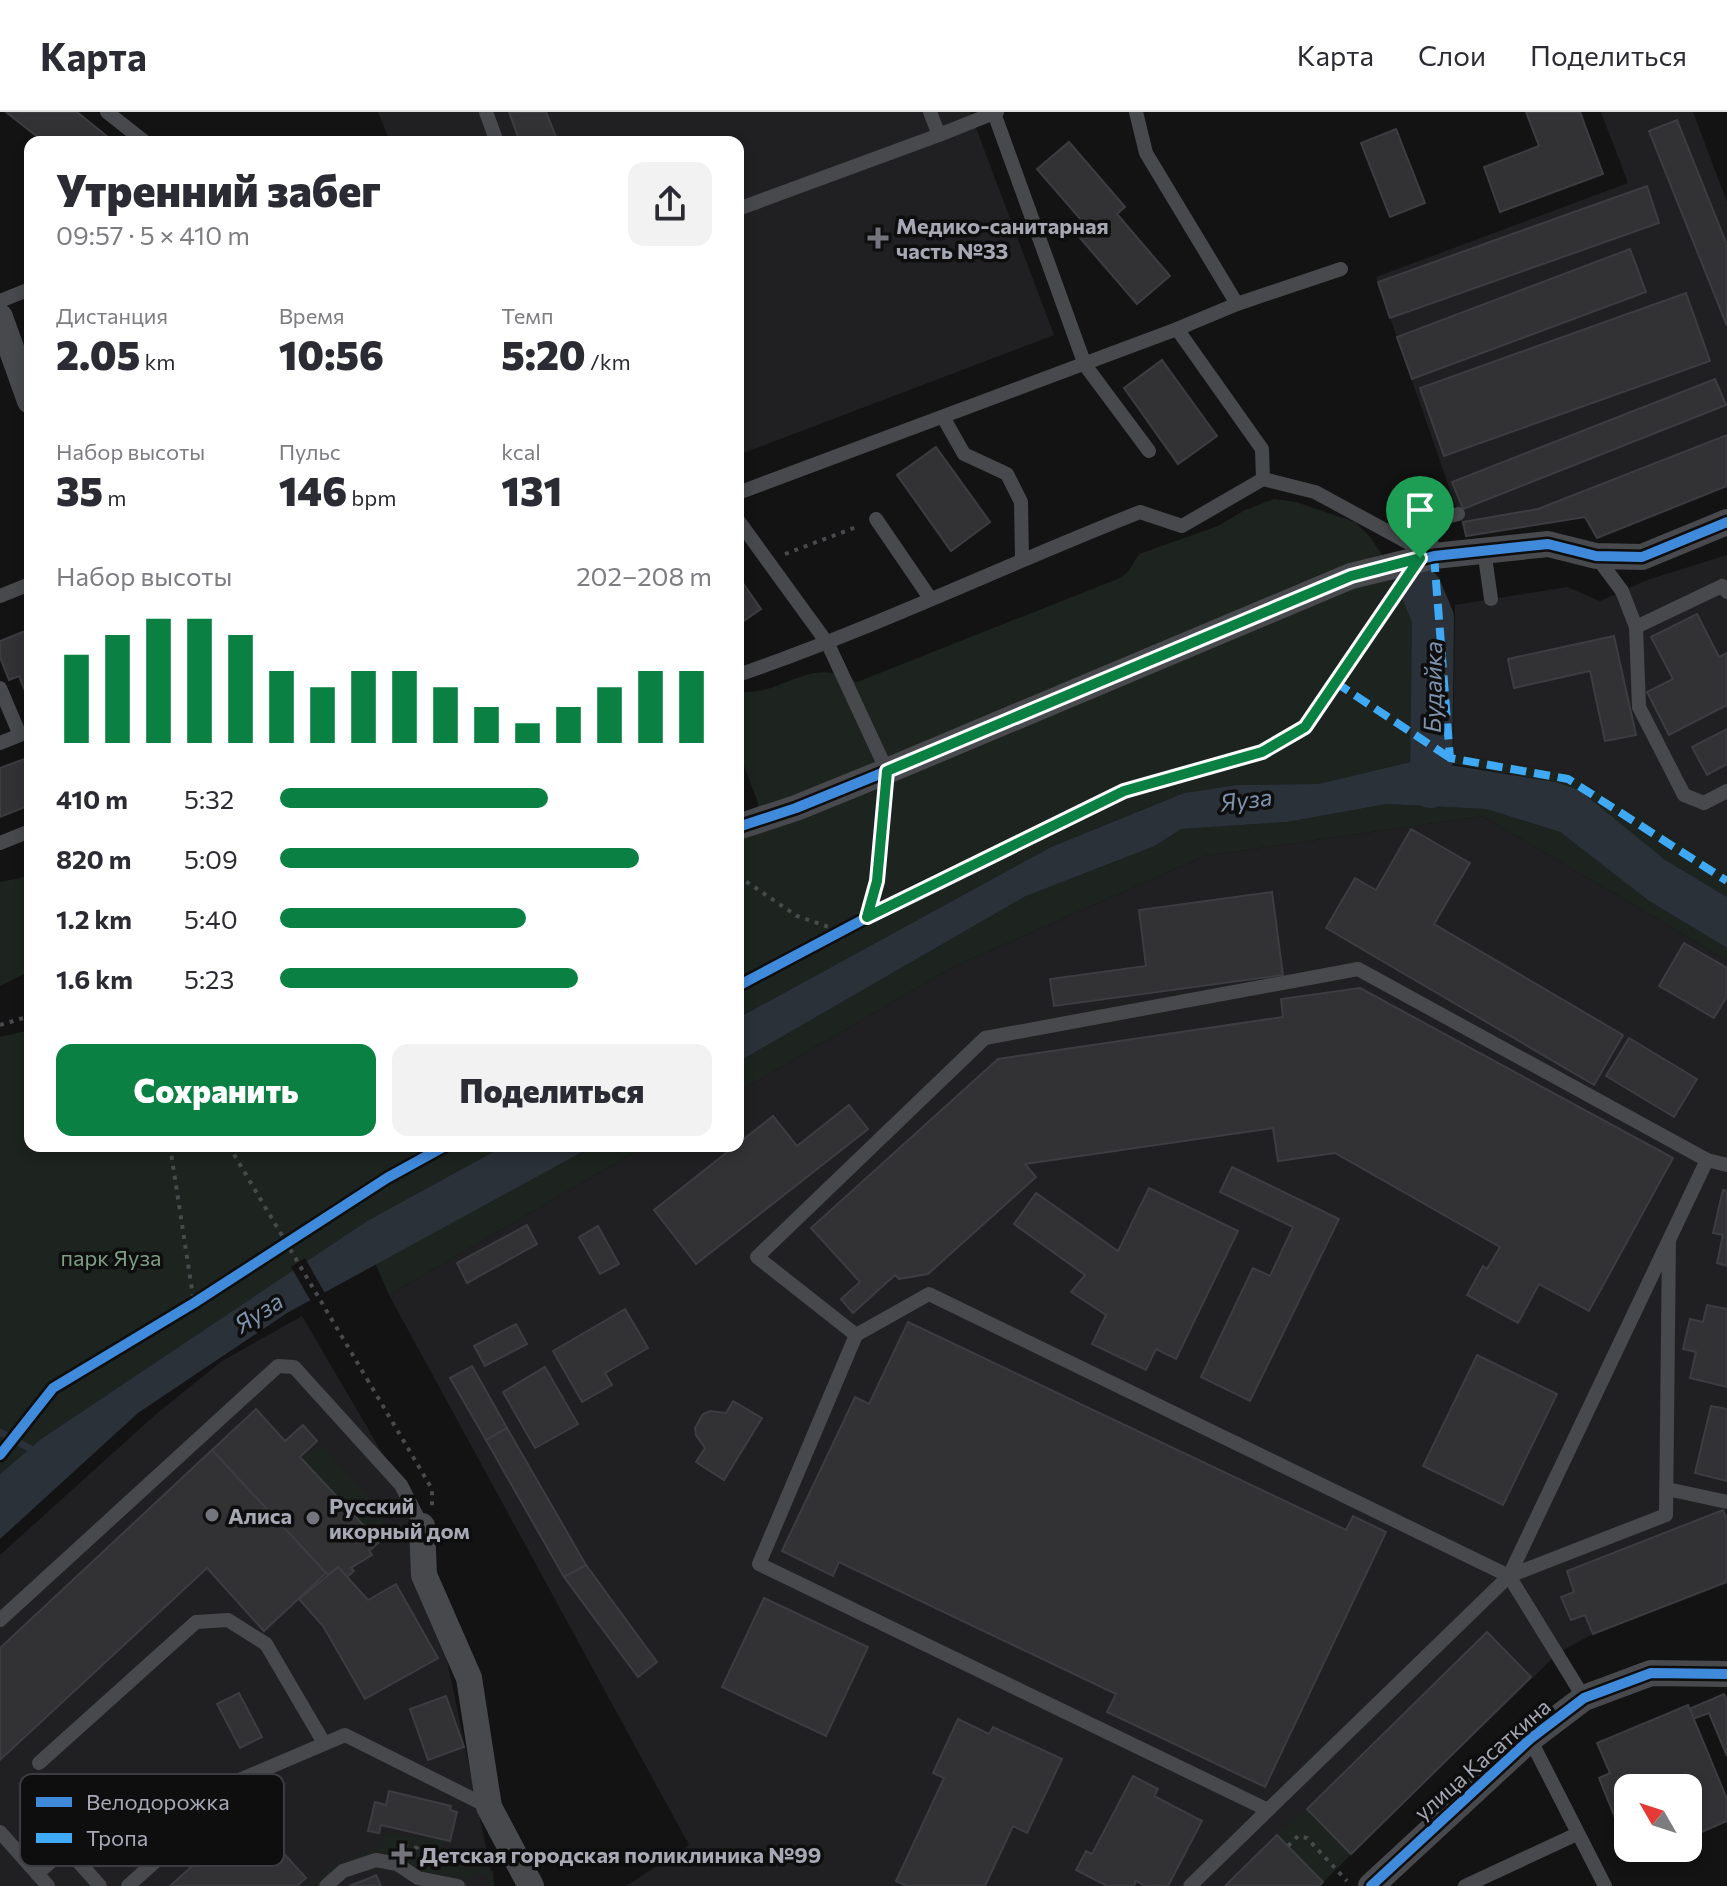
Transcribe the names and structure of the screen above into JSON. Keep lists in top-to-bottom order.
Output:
{
  "streets": {
    "street": ["улица Касаткина"]
  },
  "water": ["Будайка", "Яуза"],
  "parks": ["парк Яуза"],
  "places": {
    "health": ["Медико-санитарная часть №33", "Детская городская поликлиника №99"],
    "other": ["Алиса", "Русский икорный дом"]
  },
  "legend": ["Велодорожка", "Тропа"],
  "north": "top left",
  "page": {
    "header": "Карта",
    "nav": ["Карта", "Слои", "Поделиться"],
    "heading": ["Утренний забег", "09:57 · 5 × 410 m"],
    "stats": [
      ["Дистанция", "2.05 km"],
      ["Время", "10:56"],
      ["Темп", "5:20 /km"],
      ["Набор высоты", "35 m"],
      ["Пульс", "146 bpm"],
      ["kcal", "131"]
    ],
    "chart": ["Набор высоты", "202–208 m"],
    "list": [
      {
        "name": "410 m",
        "note": "5:32"
      },
      {
        "name": "820 m",
        "note": "5:09"
      },
      {
        "name": "1.2 km",
        "note": "5:40"
      },
      {
        "name": "1.6 km",
        "note": "5:23"
      }
    ],
    "buttons": ["Сохранить", "Поделиться"]
  }
}
